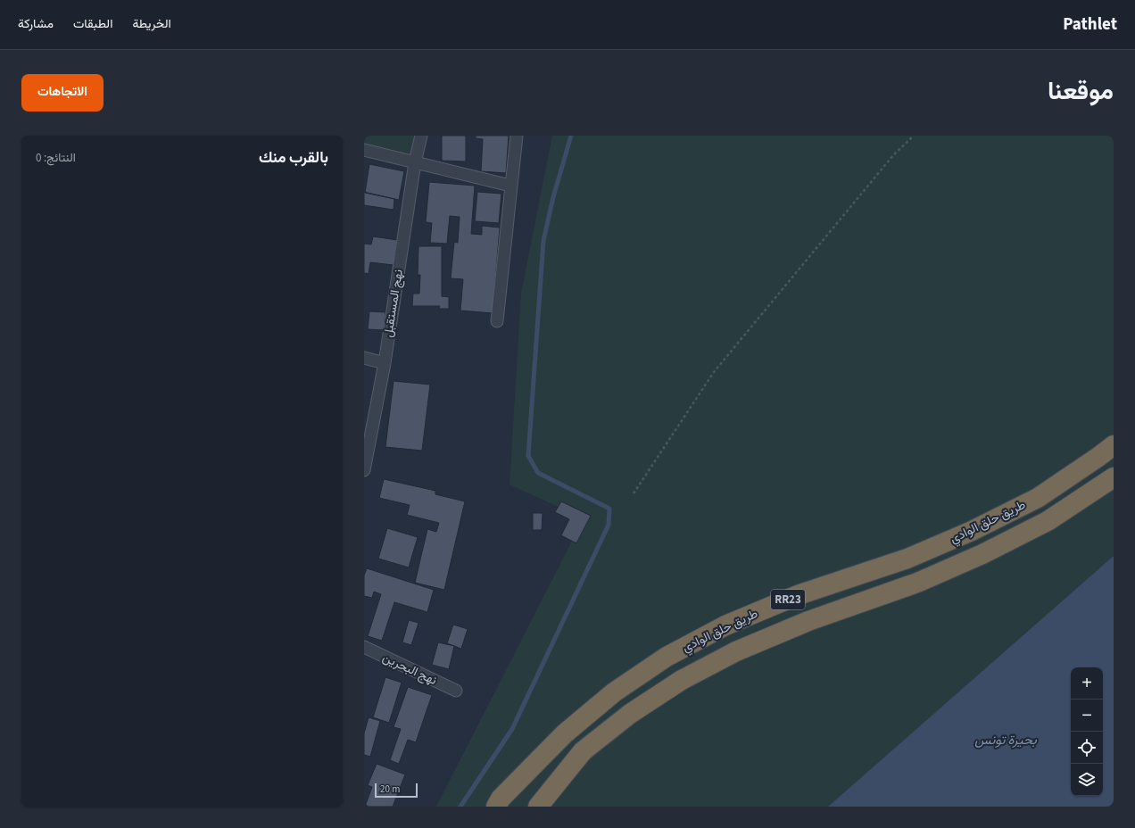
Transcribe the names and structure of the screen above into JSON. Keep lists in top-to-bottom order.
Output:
{
  "streets": {
    "highway": ["طريق حلق الوادي", "RR23"],
    "street": ["نهج المستقبل", "نهج البحرين"]
  },
  "water": ["بحيرة تونس"],
  "scale_bar": "20 m",
  "page": {
    "header": "Pathlet",
    "nav": ["الخريطة", "الطبقات", "مشاركة"],
    "title": "موقعنا",
    "buttons": "الاتجاهات",
    "heading": ["بالقرب منك", "النتائج: 0"],
    "map_buttons": ["+", "−"],
    "scale": "20 m"
  }
}
